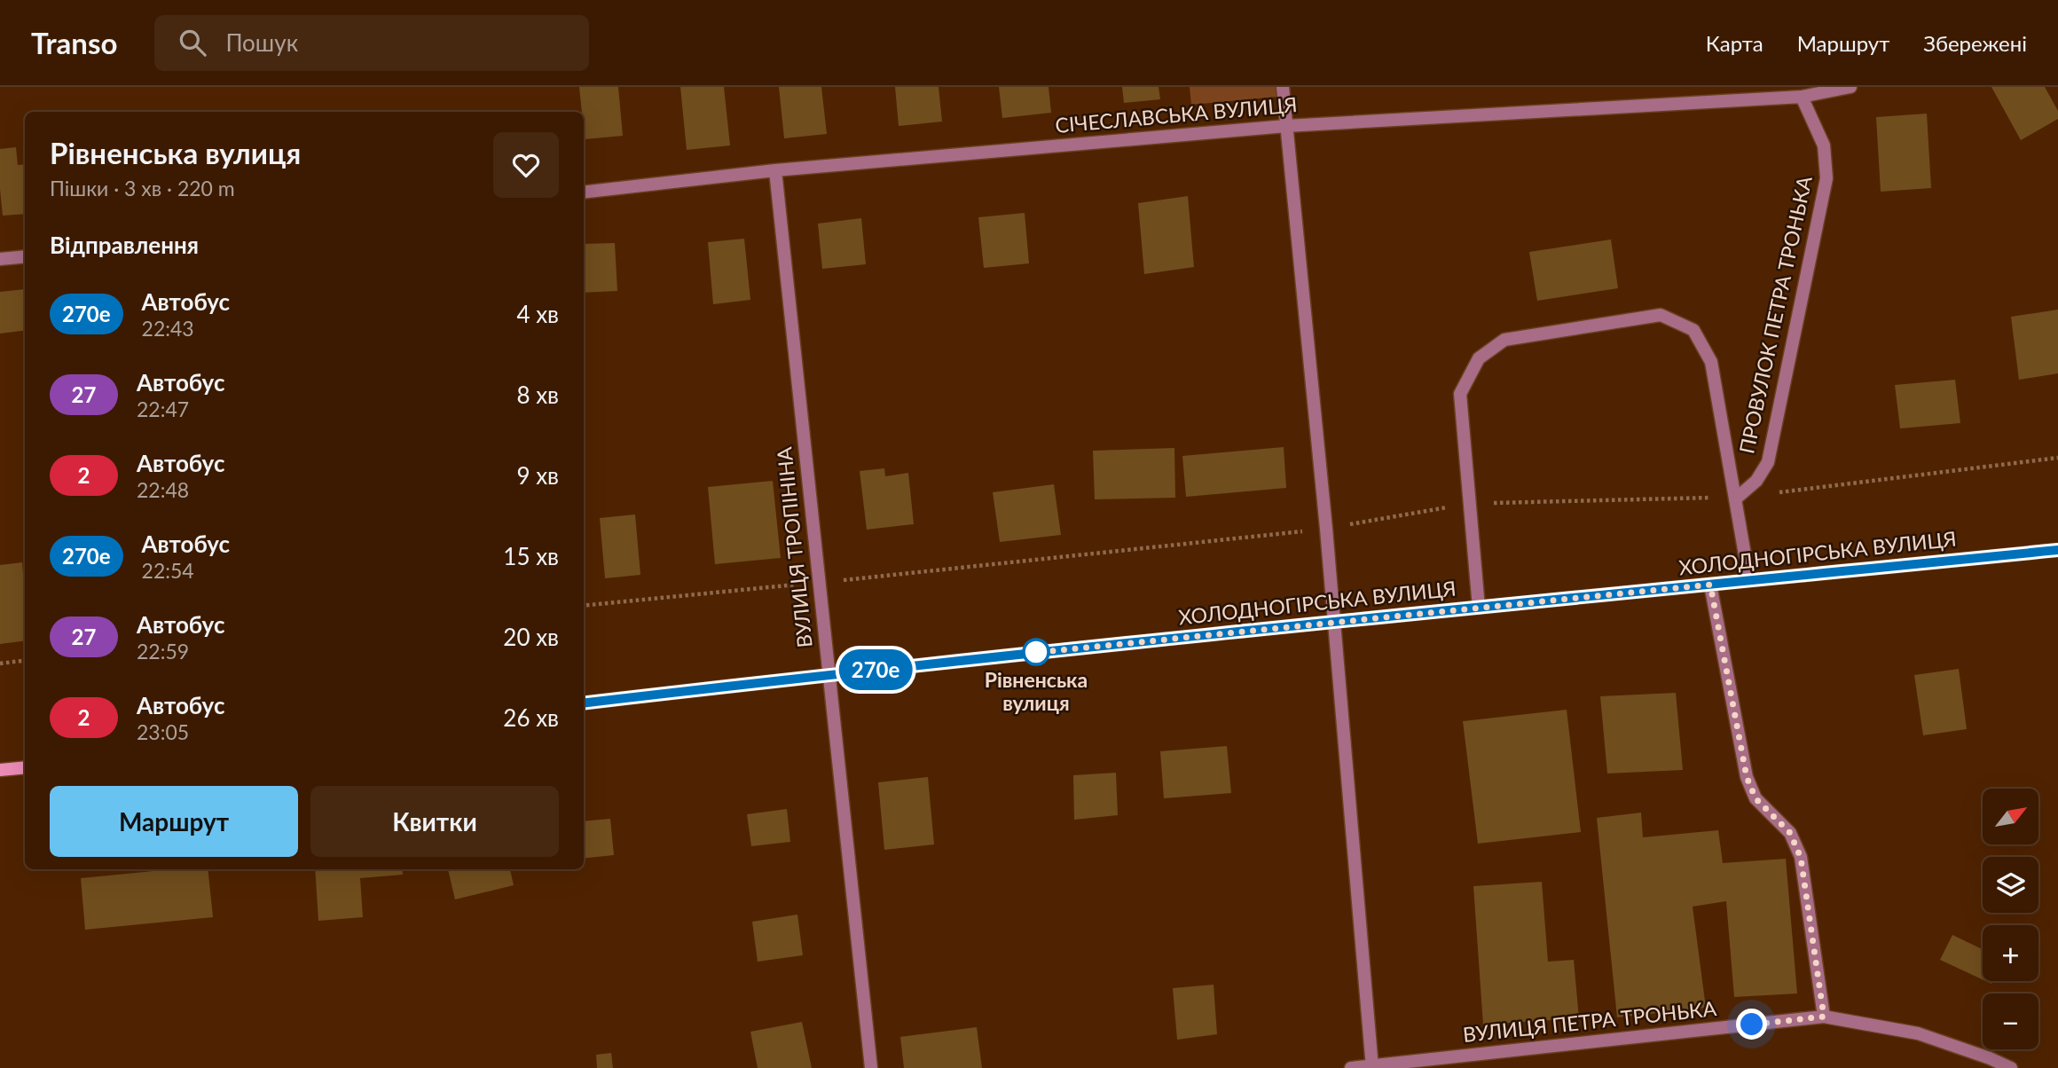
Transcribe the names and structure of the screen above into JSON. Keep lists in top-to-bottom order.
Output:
{
  "streets": {
    "main road": ["ХОЛОДНОГІРСЬКА ВУЛИЦЯ"],
    "street": [
      "СІЧЕСЛАВСЬКА ВУЛИЦЯ",
      "ПРОВУЛОК ПЕТРА ТРОНЬКА",
      "ВУЛИЦЯ ТРОПІНІНА",
      "ВУЛИЦЯ ПЕТРА ТРОНЬКА"
    ]
  },
  "crossings": [
    ["СІЧЕСЛАВСЬКА ВУЛИЦЯ", "ПРОВУЛОК ПЕТРА ТРОНЬКА"],
    ["СІЧЕСЛАВСЬКА ВУЛИЦЯ", "ВУЛИЦЯ ТРОПІНІНА"],
    ["ВУЛИЦЯ ТРОПІНІНА", "ХОЛОДНОГІРСЬКА ВУЛИЦЯ"]
  ],
  "places": ["Рівненська вулиця"],
  "lines": ["bus line 270е"],
  "north": "top right",
  "page": {
    "header": "Transo",
    "search": "Пошук",
    "nav": ["Карта", "Маршрут", "Збережені"],
    "on_map": "270е",
    "heading": [
      ["Рівненська вулиця", "Пішки · 3 хв · 220 m"],
      "Відправлення"
    ],
    "list": [
      {
        "mark": "270е",
        "name": "Автобус",
        "note": "22:43",
        "value": "4 хв"
      },
      {
        "mark": "27",
        "name": "Автобус",
        "note": "22:47",
        "value": "8 хв"
      },
      {
        "mark": "2",
        "name": "Автобус",
        "note": "22:48",
        "value": "9 хв"
      },
      {
        "mark": "270е",
        "name": "Автобус",
        "note": "22:54",
        "value": "15 хв"
      },
      {
        "mark": "27",
        "name": "Автобус",
        "note": "22:59",
        "value": "20 хв"
      },
      {
        "mark": "2",
        "name": "Автобус",
        "note": "23:05",
        "value": "26 хв"
      }
    ],
    "buttons": ["Маршрут", "Квитки"],
    "map_buttons": ["+", "−"]
  }
}
